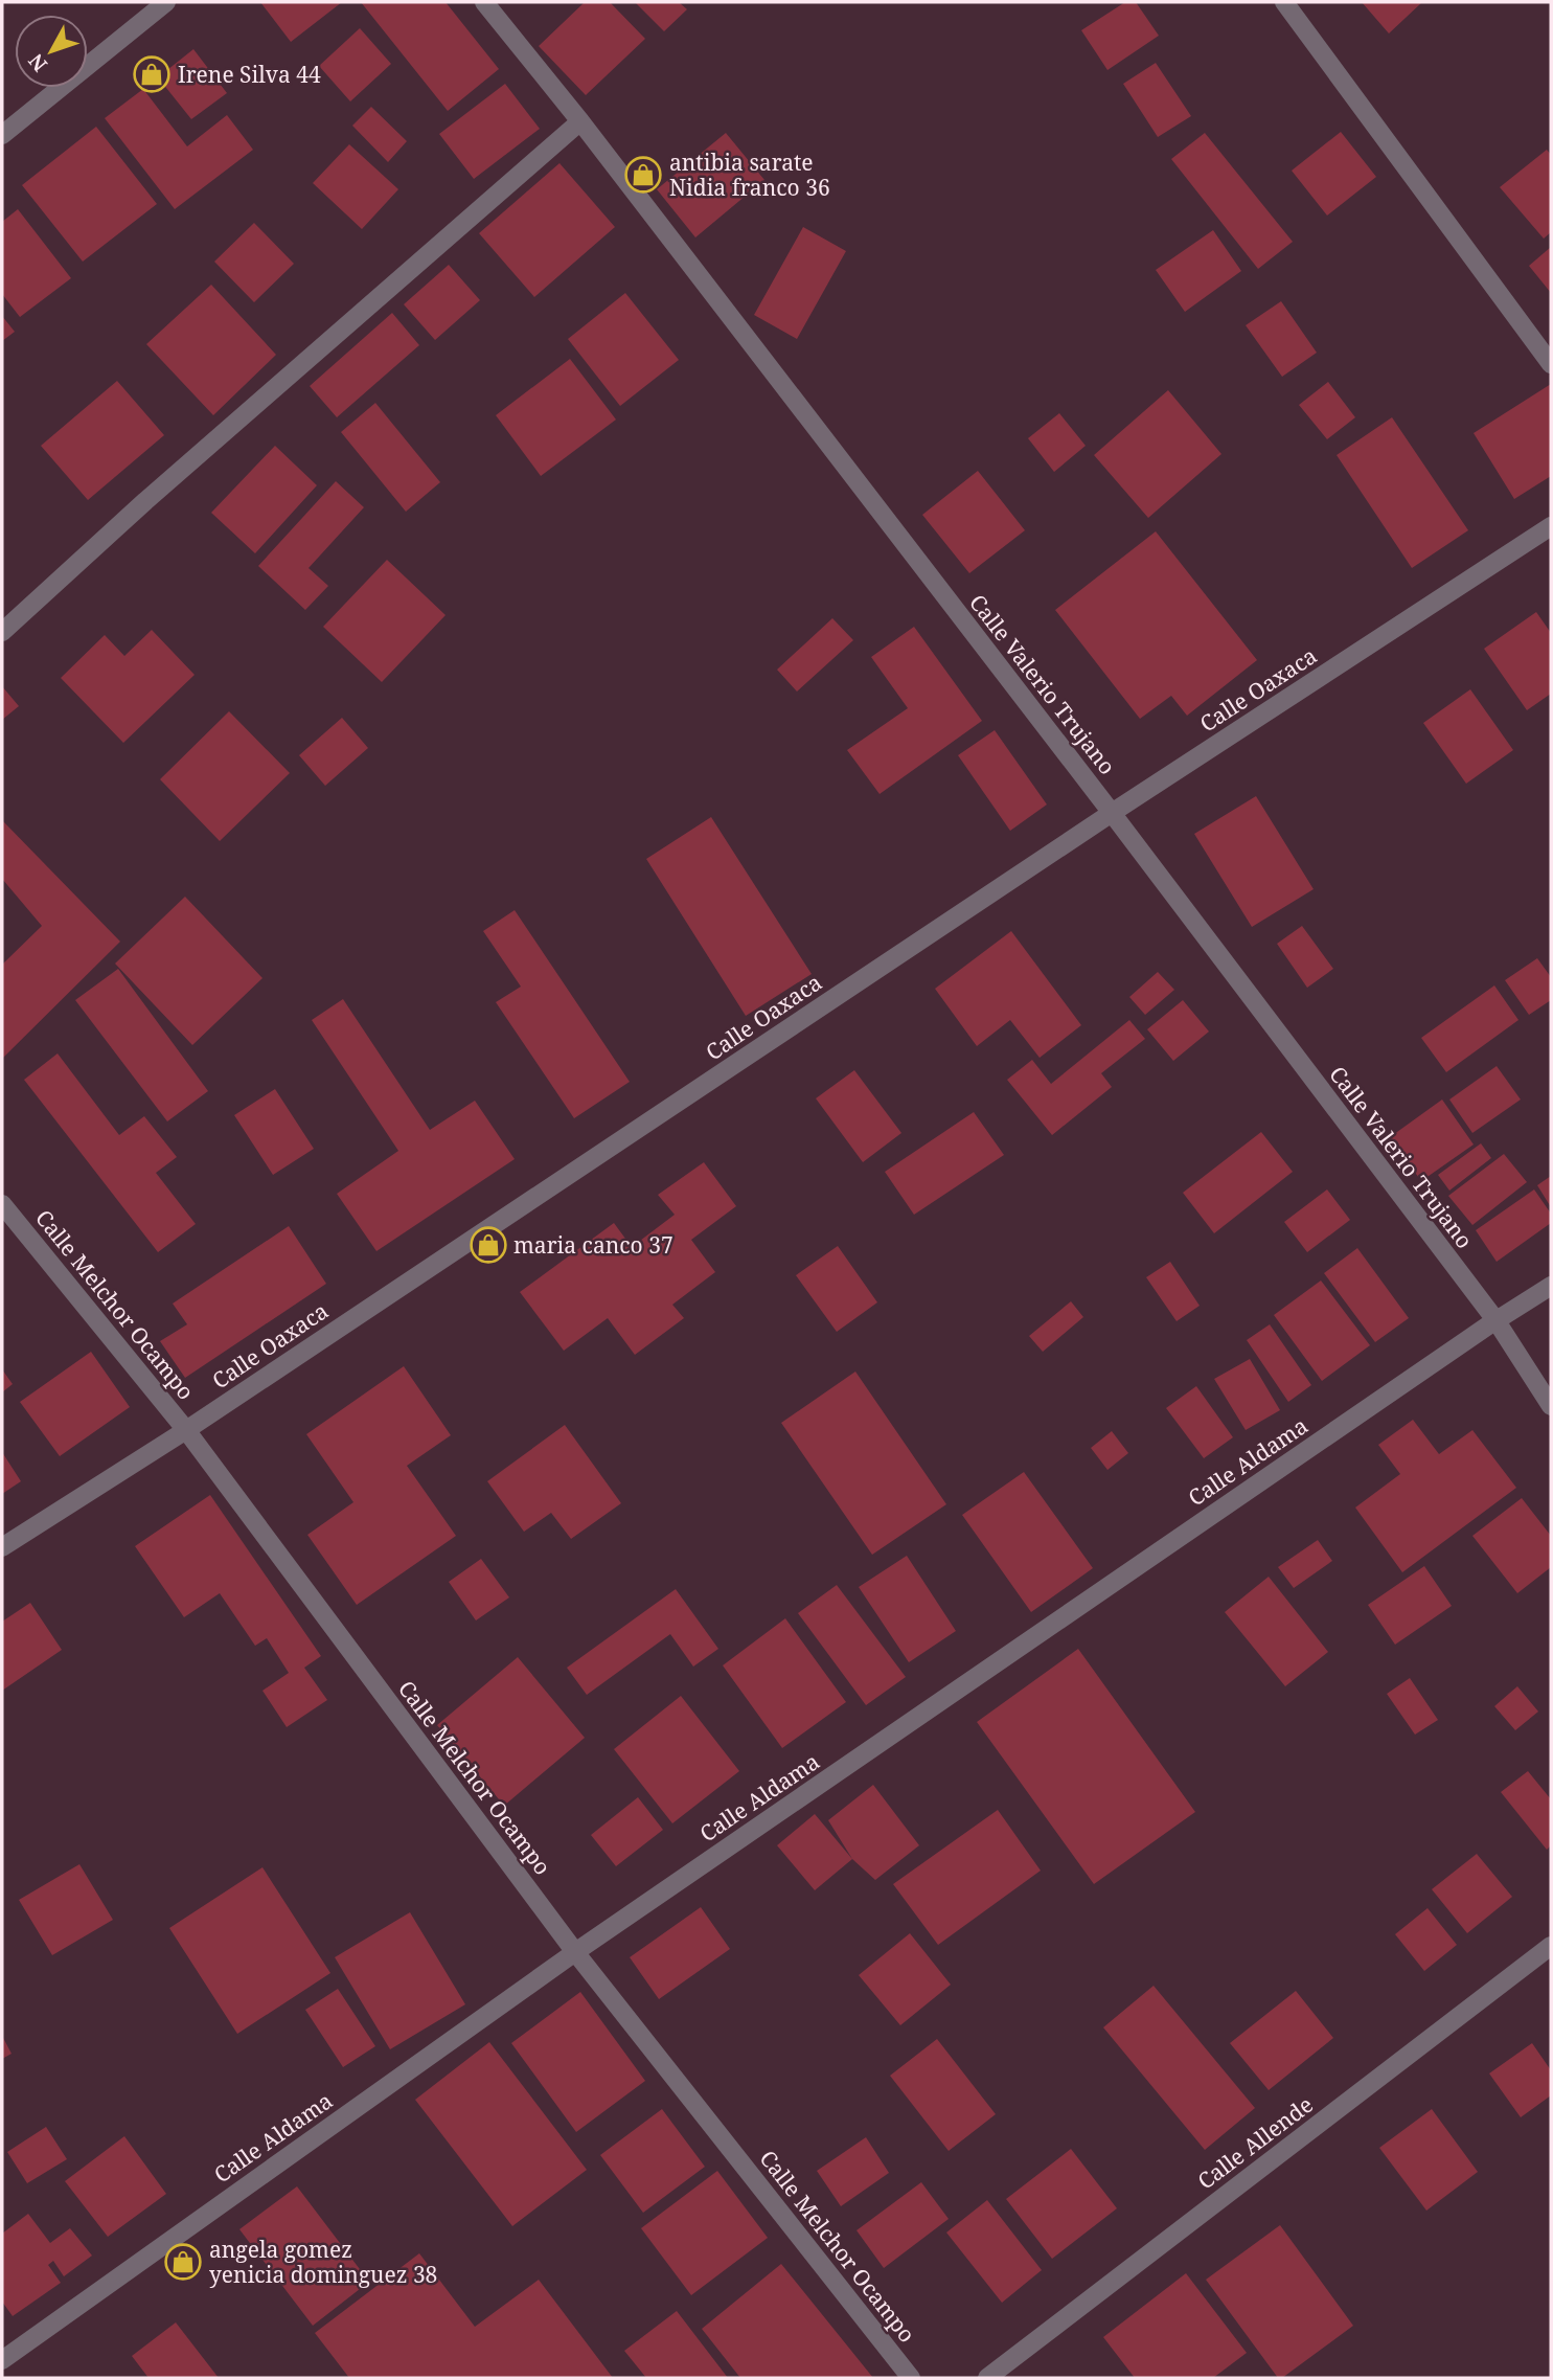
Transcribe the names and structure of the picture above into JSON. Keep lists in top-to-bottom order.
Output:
{
  "streets": {
    "street": [
      "Calle Valerio Trujano",
      "Calle Oaxaca",
      "Calle Melchor Ocampo",
      "Calle Aldama",
      "Calle Allende"
    ]
  },
  "crossings": [
    ["Calle Valerio Trujano", "Calle Oaxaca"],
    ["Calle Valerio Trujano", "Calle Aldama"],
    ["Calle Oaxaca", "Calle Melchor Ocampo"],
    ["Calle Melchor Ocampo", "Calle Aldama"]
  ],
  "places": {
    "shop": [
      "Irene Silva 44",
      "antibia sarate Nidia franco 36",
      "maria canco 37",
      "angela gomez yenicia dominguez 38"
    ]
  },
  "north": "bottom left"
}
